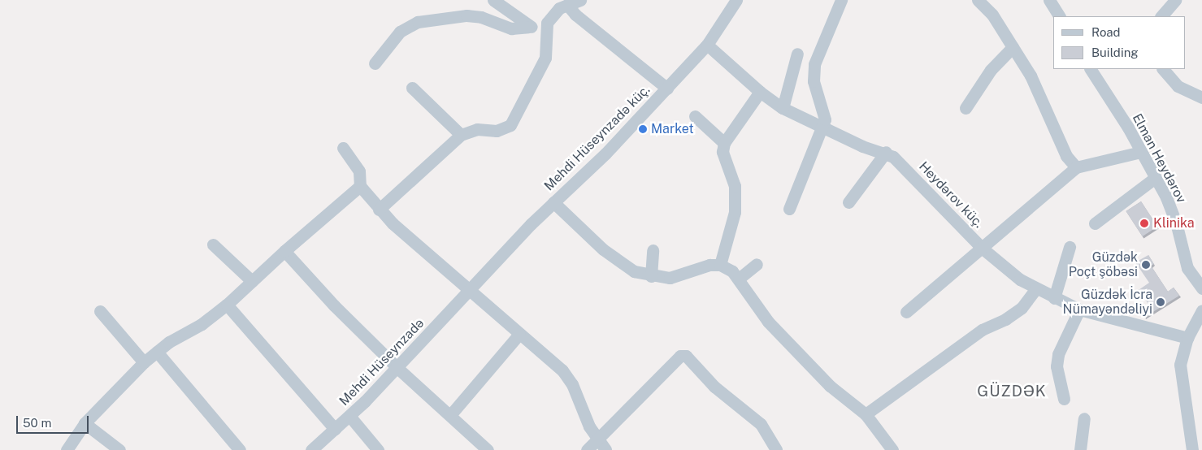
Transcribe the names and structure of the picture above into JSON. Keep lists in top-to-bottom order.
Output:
{
  "streets": {
    "street": [
      "Mehdi Hüseynzadə küç.",
      "Elman Heydərov",
      "Heydərov küç.",
      "Mehdi Hüseynzadə"
    ]
  },
  "crossings": [
    ["Mehdi Hüseynzadə küç.", "Heydərov küç."],
    ["Mehdi Hüseynzadə küç.", "Mehdi Hüseynzadə"]
  ],
  "districts": ["GÜZDƏK"],
  "places": [
    "Market",
    "Klinika",
    "Güzdək Poçt şöbəsi",
    "Güzdək İcra Nümayəndəliyi"
  ],
  "legend": ["Road", "Building"],
  "scale_bar": "50 m"
}
